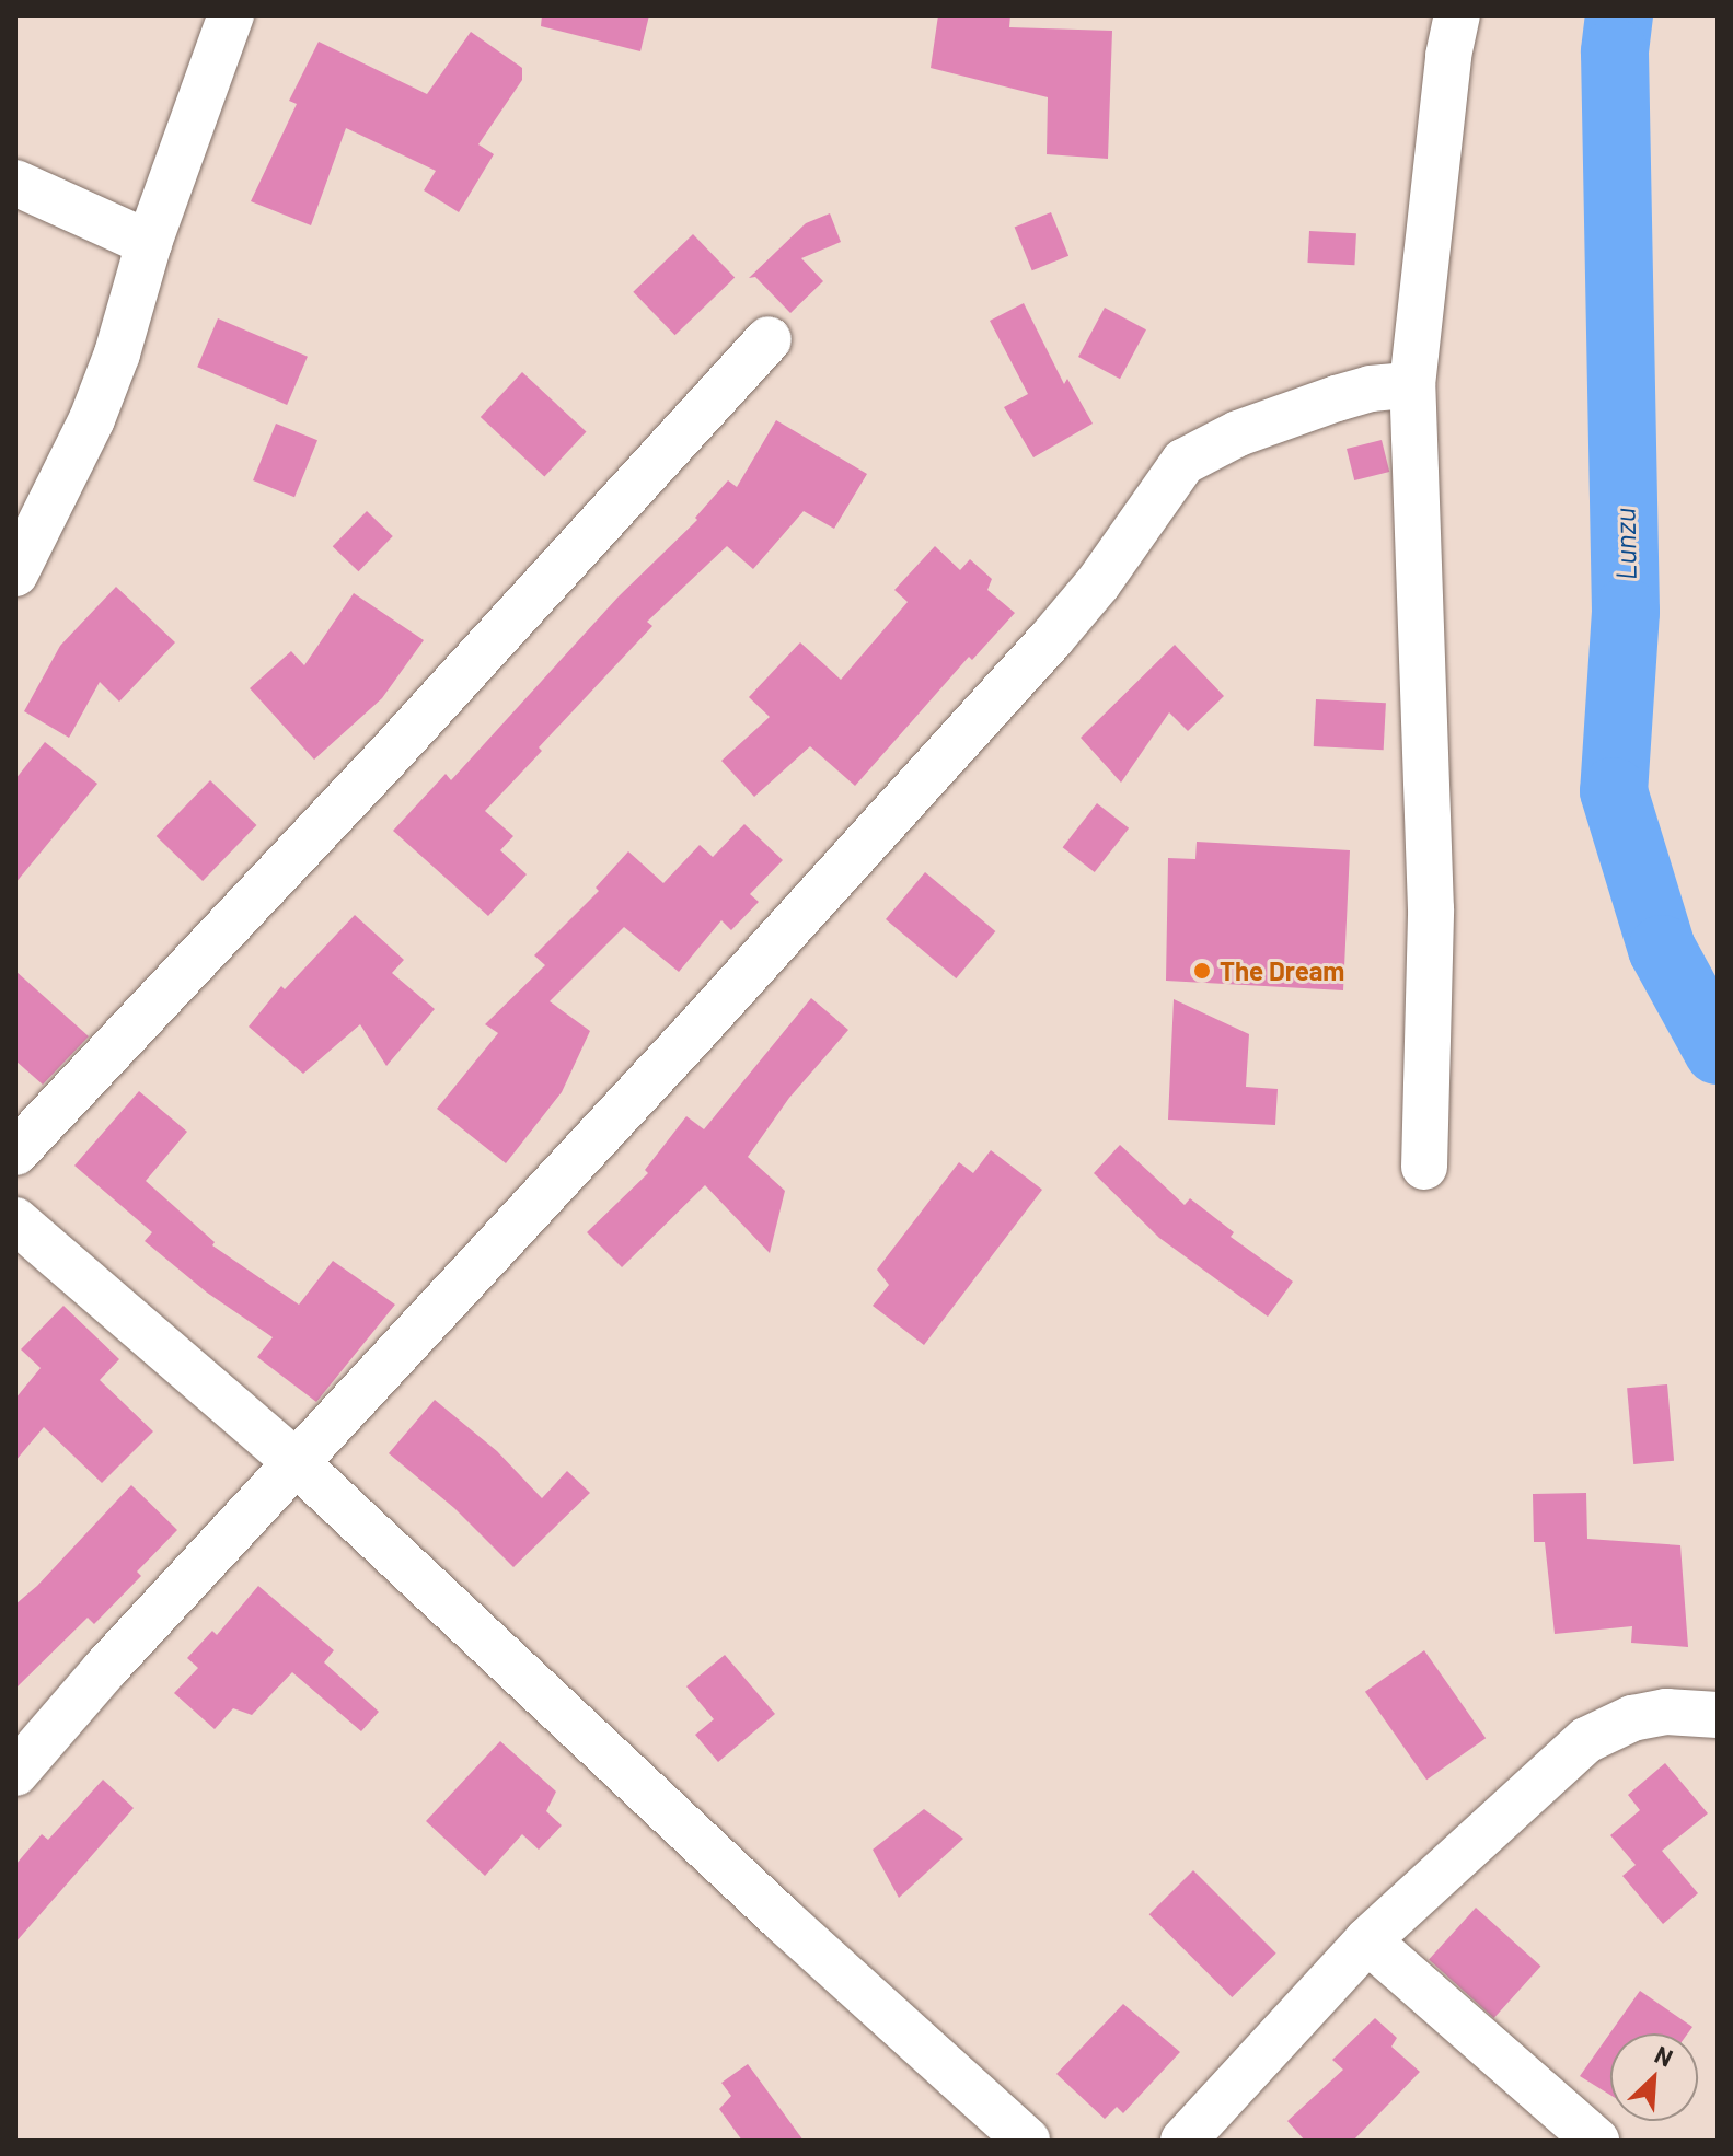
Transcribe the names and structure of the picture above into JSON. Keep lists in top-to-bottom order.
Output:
{
  "water": ["Lunzu"],
  "places": ["The Dream"],
  "north": "top right"
}
